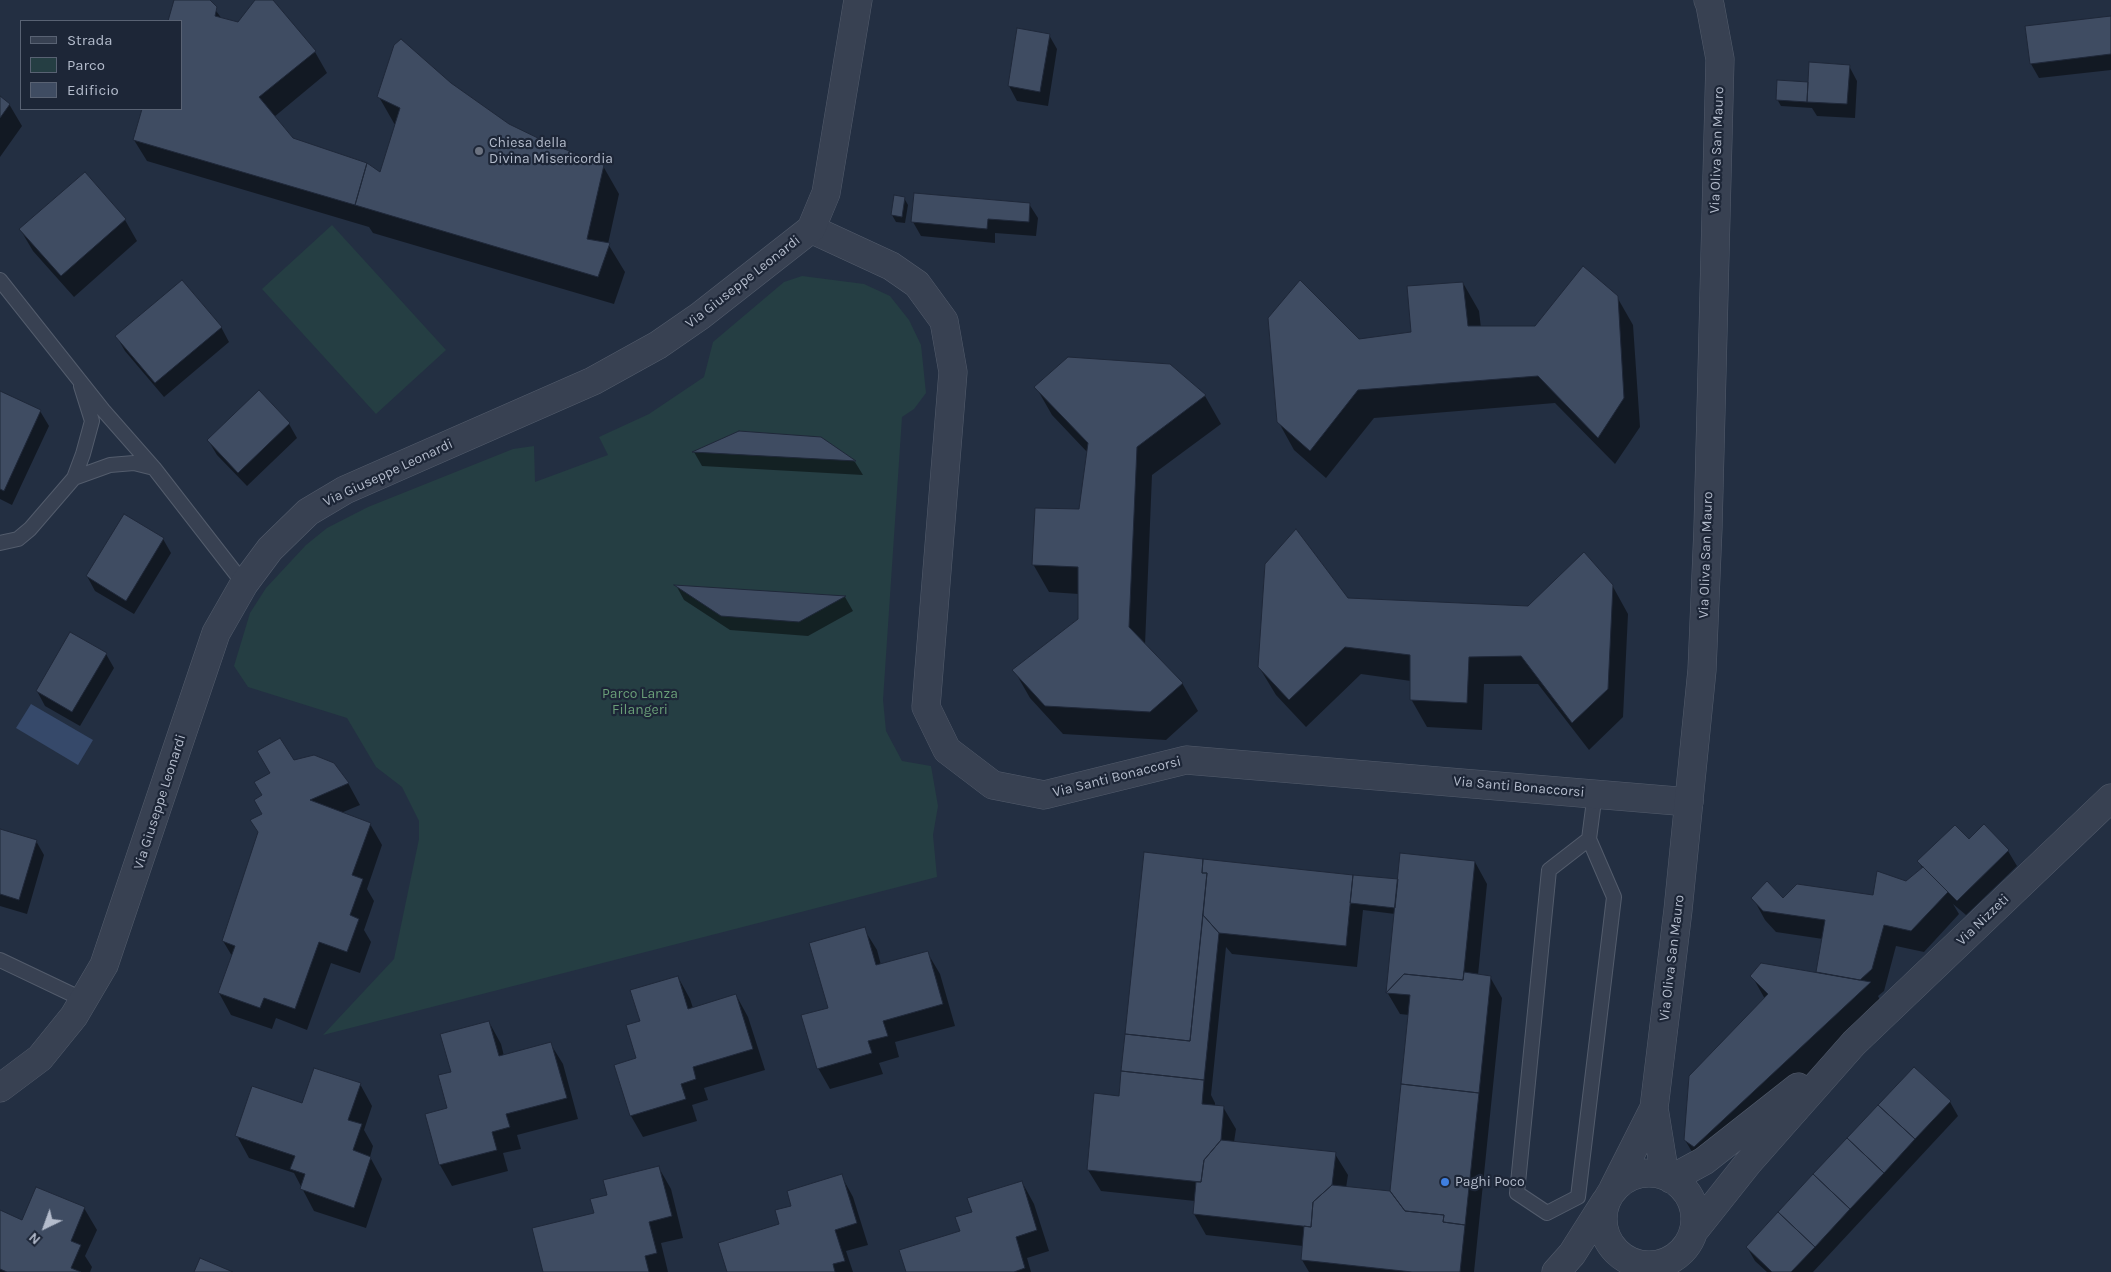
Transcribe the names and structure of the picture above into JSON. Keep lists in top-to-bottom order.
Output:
{
  "streets": {
    "street": [
      "Via Oliva San Mauro",
      "Via Giuseppe Leonardi",
      "Via Santi Bonaccorsi",
      "Via Nizzeti"
    ]
  },
  "crossings": [
    ["Via Oliva San Mauro", "Via Santi Bonaccorsi"],
    ["Via Giuseppe Leonardi", "Via Santi Bonaccorsi"]
  ],
  "parks": ["Parco Lanza Filangeri"],
  "places": ["Chiesa della Divina Misericordia", "Paghi Poco"],
  "legend": ["Strada", "Parco", "Edificio"],
  "north": "bottom left"
}
